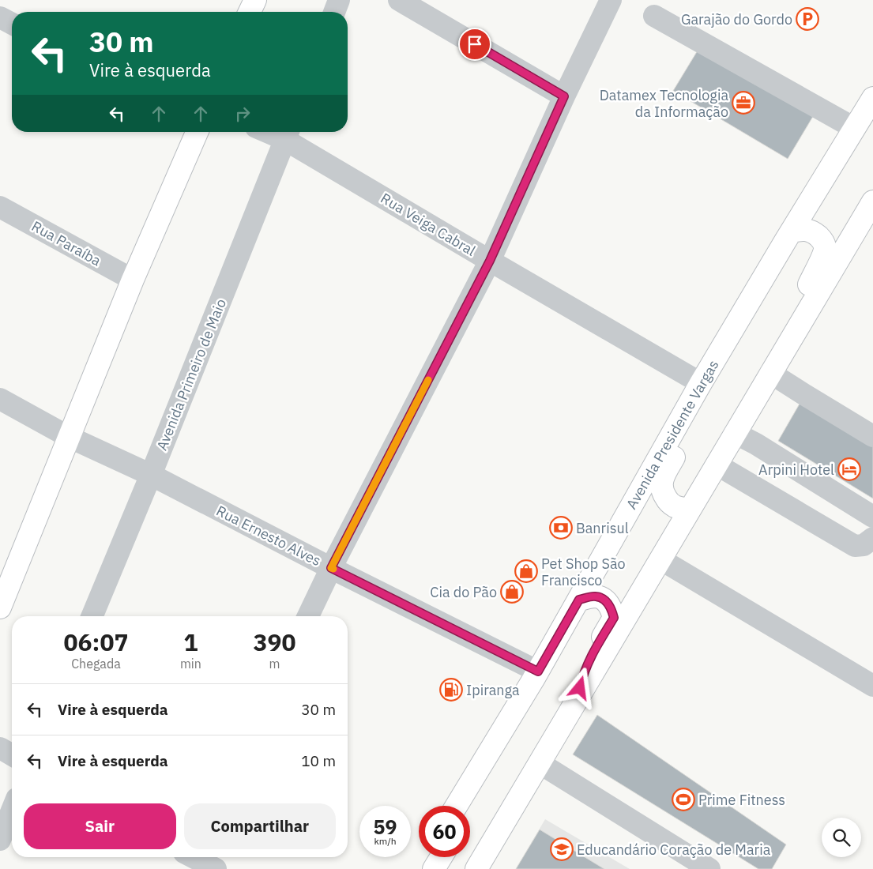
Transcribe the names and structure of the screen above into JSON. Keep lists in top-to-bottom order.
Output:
{
  "streets": {
    "main road": ["Avenida Presidente Vargas"],
    "street": [
      "Rua Veiga Cabral",
      "Rua Paraíba",
      "Avenida Primeiro de Maio",
      "Rua Ernesto Alves"
    ]
  },
  "crossings": [
    ["Rua Veiga Cabral", "Avenida Primeiro de Maio"],
    ["Rua Veiga Cabral", "Avenida Presidente Vargas"],
    ["Avenida Primeiro de Maio", "Rua Ernesto Alves"],
    ["Avenida Presidente Vargas", "Rua Ernesto Alves"]
  ],
  "places": {
    "parking": ["Garajão do Gordo"],
    "office": ["Datamex Tecnologia da Informação"],
    "hotel": ["Arpini Hotel"],
    "bank": ["Banrisul"],
    "shop": ["Pet Shop São Francisco", "Cia do Pão"],
    "fuel station": ["Ipiranga"],
    "sports": ["Prime Fitness"],
    "school or university": ["Educandário Coração de Maria"]
  },
  "page": {
    "turn": ["30 m", "Vire à esquerda"],
    "eta": [
      "06:07",
      "Chegada",
      "1",
      "min",
      "390",
      "m"
    ],
    "list": [
      {
        "name": "Vire à esquerda",
        "value": "30 m"
      },
      {
        "name": "Vire à esquerda",
        "value": "10 m"
      }
    ],
    "buttons": ["Sair", "Compartilhar"],
    "speed": "59 km/h",
    "limit": "60"
  }
}
